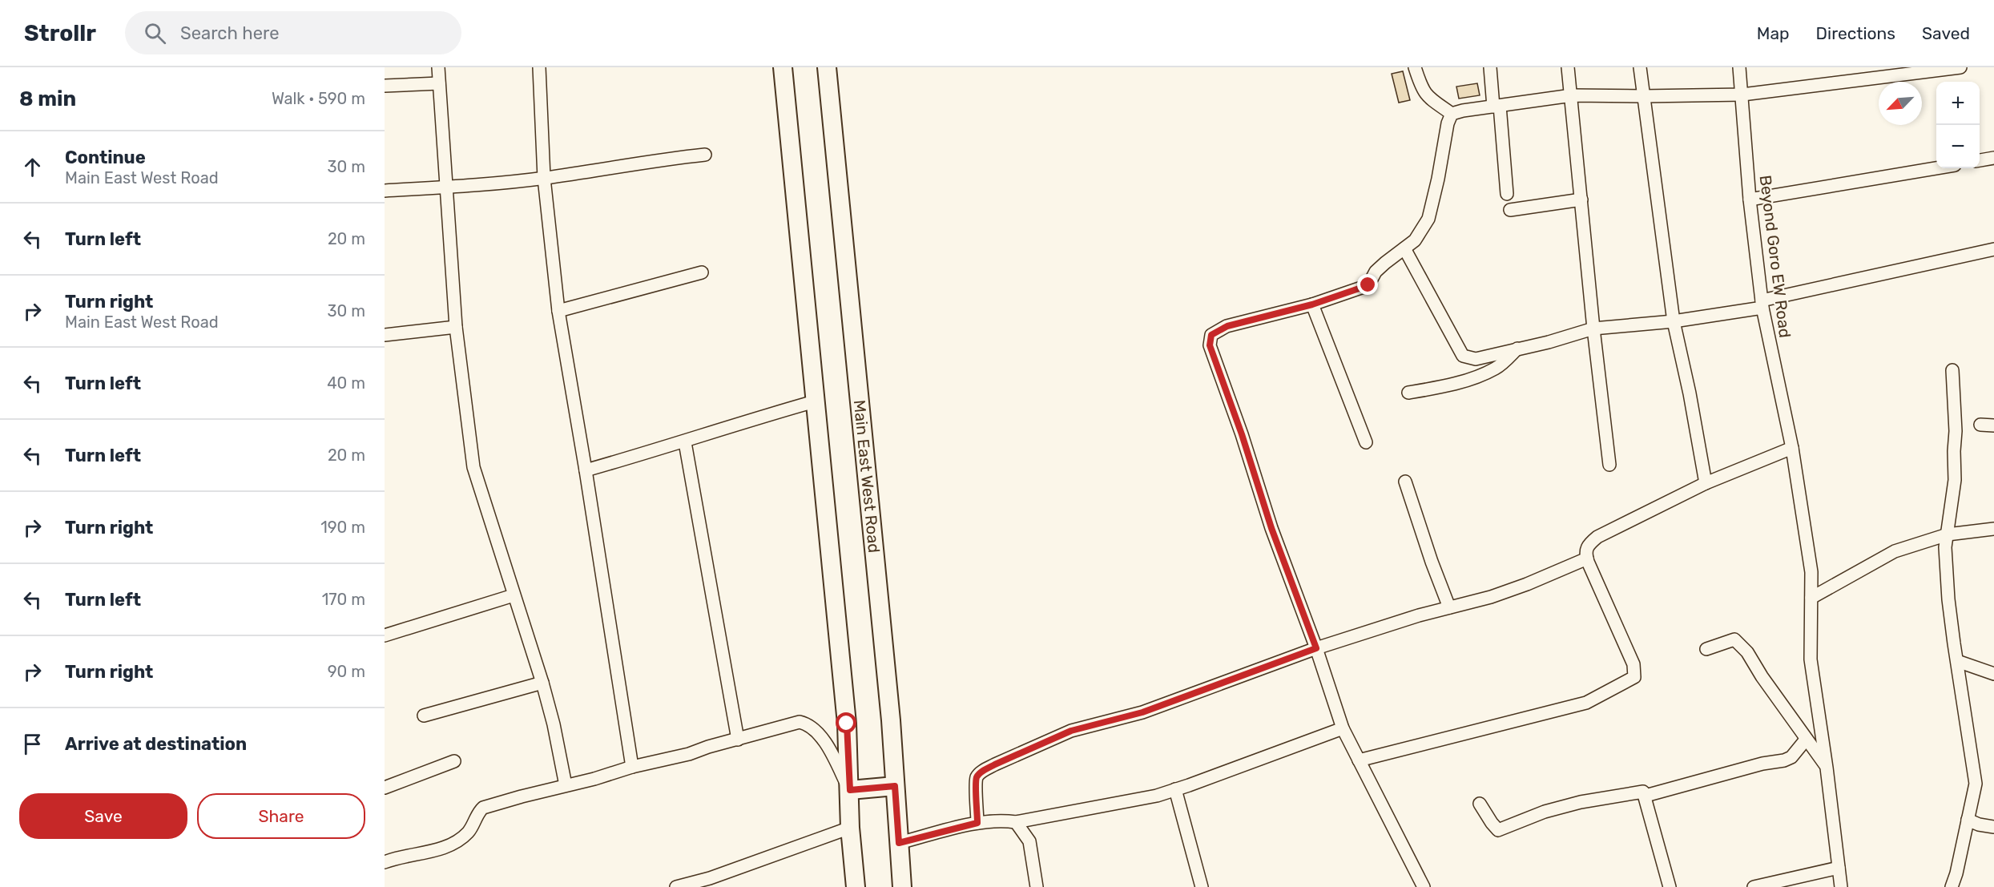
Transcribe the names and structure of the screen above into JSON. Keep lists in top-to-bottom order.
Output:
{
  "streets": {
    "main road": ["Main East West Road"],
    "street": ["Beyond Goro EW Road"]
  },
  "north": "bottom left",
  "page": {
    "header": "Strollr",
    "search": "Search here",
    "nav": ["Map", "Directions", "Saved"],
    "heading": ["8 min", "Walk · 590 m"],
    "map_buttons": ["+", "−"],
    "list": [
      ["Continue", "Main East West Road", "30 m"],
      ["Turn left", "20 m"],
      ["Turn right", "Main East West Road", "30 m"],
      ["Turn left", "40 m"],
      ["Turn left", "20 m"],
      ["Turn right", "190 m"],
      ["Turn left", "170 m"],
      ["Turn right", "90 m"],
      "Arrive at destination"
    ],
    "buttons": ["Save", "Share"]
  }
}
